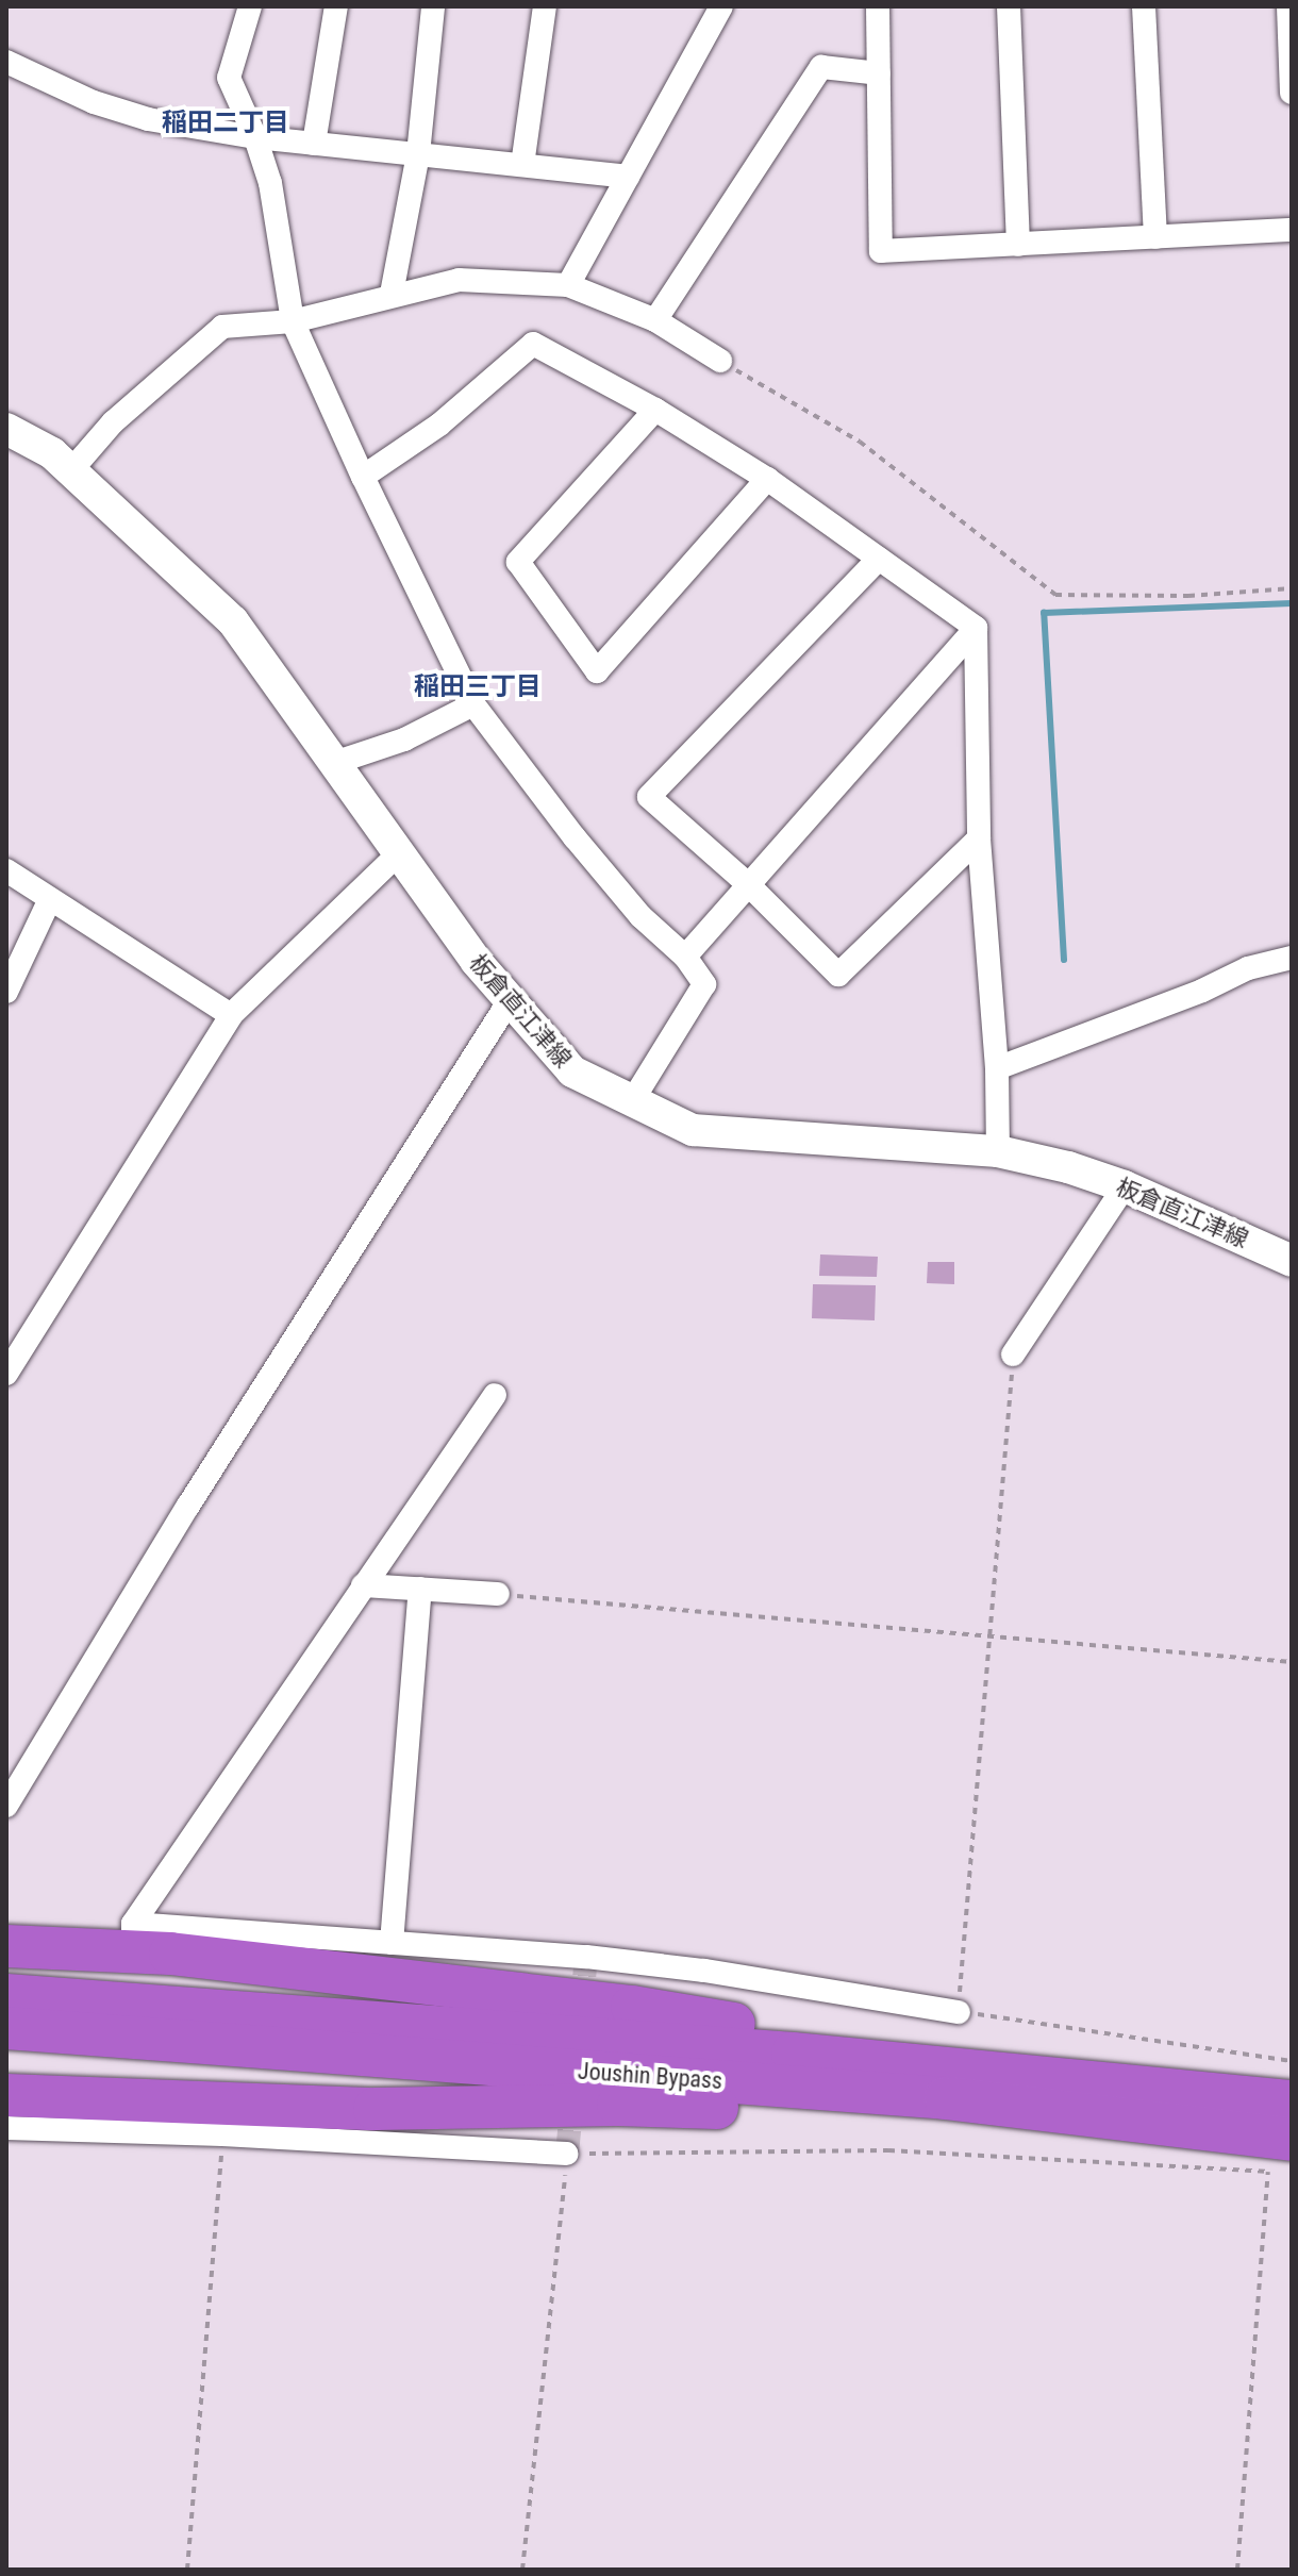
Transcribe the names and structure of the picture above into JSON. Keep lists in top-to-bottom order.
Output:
{
  "streets": {
    "highway": ["Joushin Bypass"],
    "main road": ["板倉直江津線"]
  },
  "districts": ["稲田二丁目", "稲田三丁目"]
}
